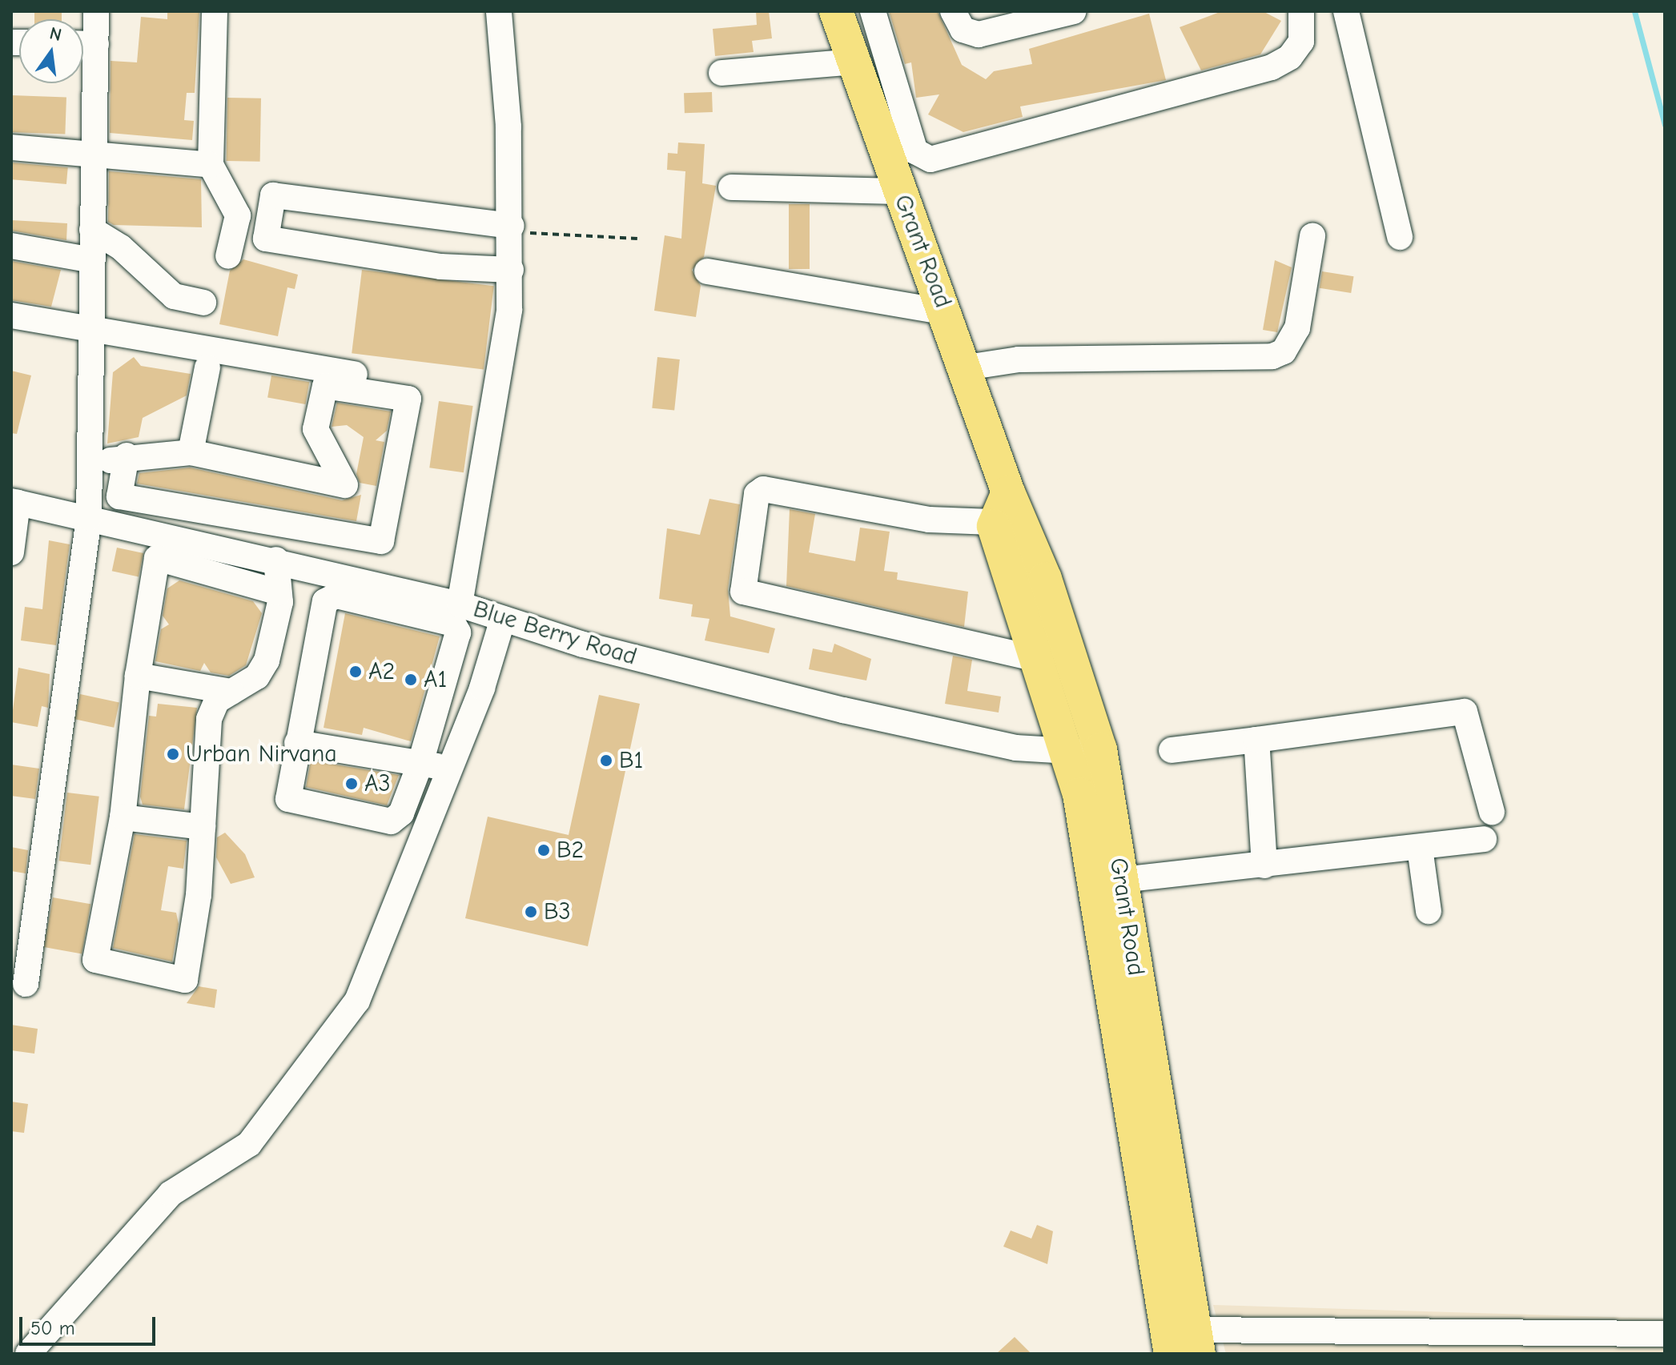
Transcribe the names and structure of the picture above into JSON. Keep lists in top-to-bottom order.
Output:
{
  "streets": {
    "main road": ["Grant Road"],
    "street": ["Blue Berry Road"]
  },
  "crossings": [
    ["Grant Road", "Blue Berry Road"]
  ],
  "places": [
    "A2",
    "A1",
    "Urban Nirvana",
    "B1",
    "A3",
    "B2",
    "B3"
  ],
  "scale_bar": "50 m",
  "north": "top"
}
